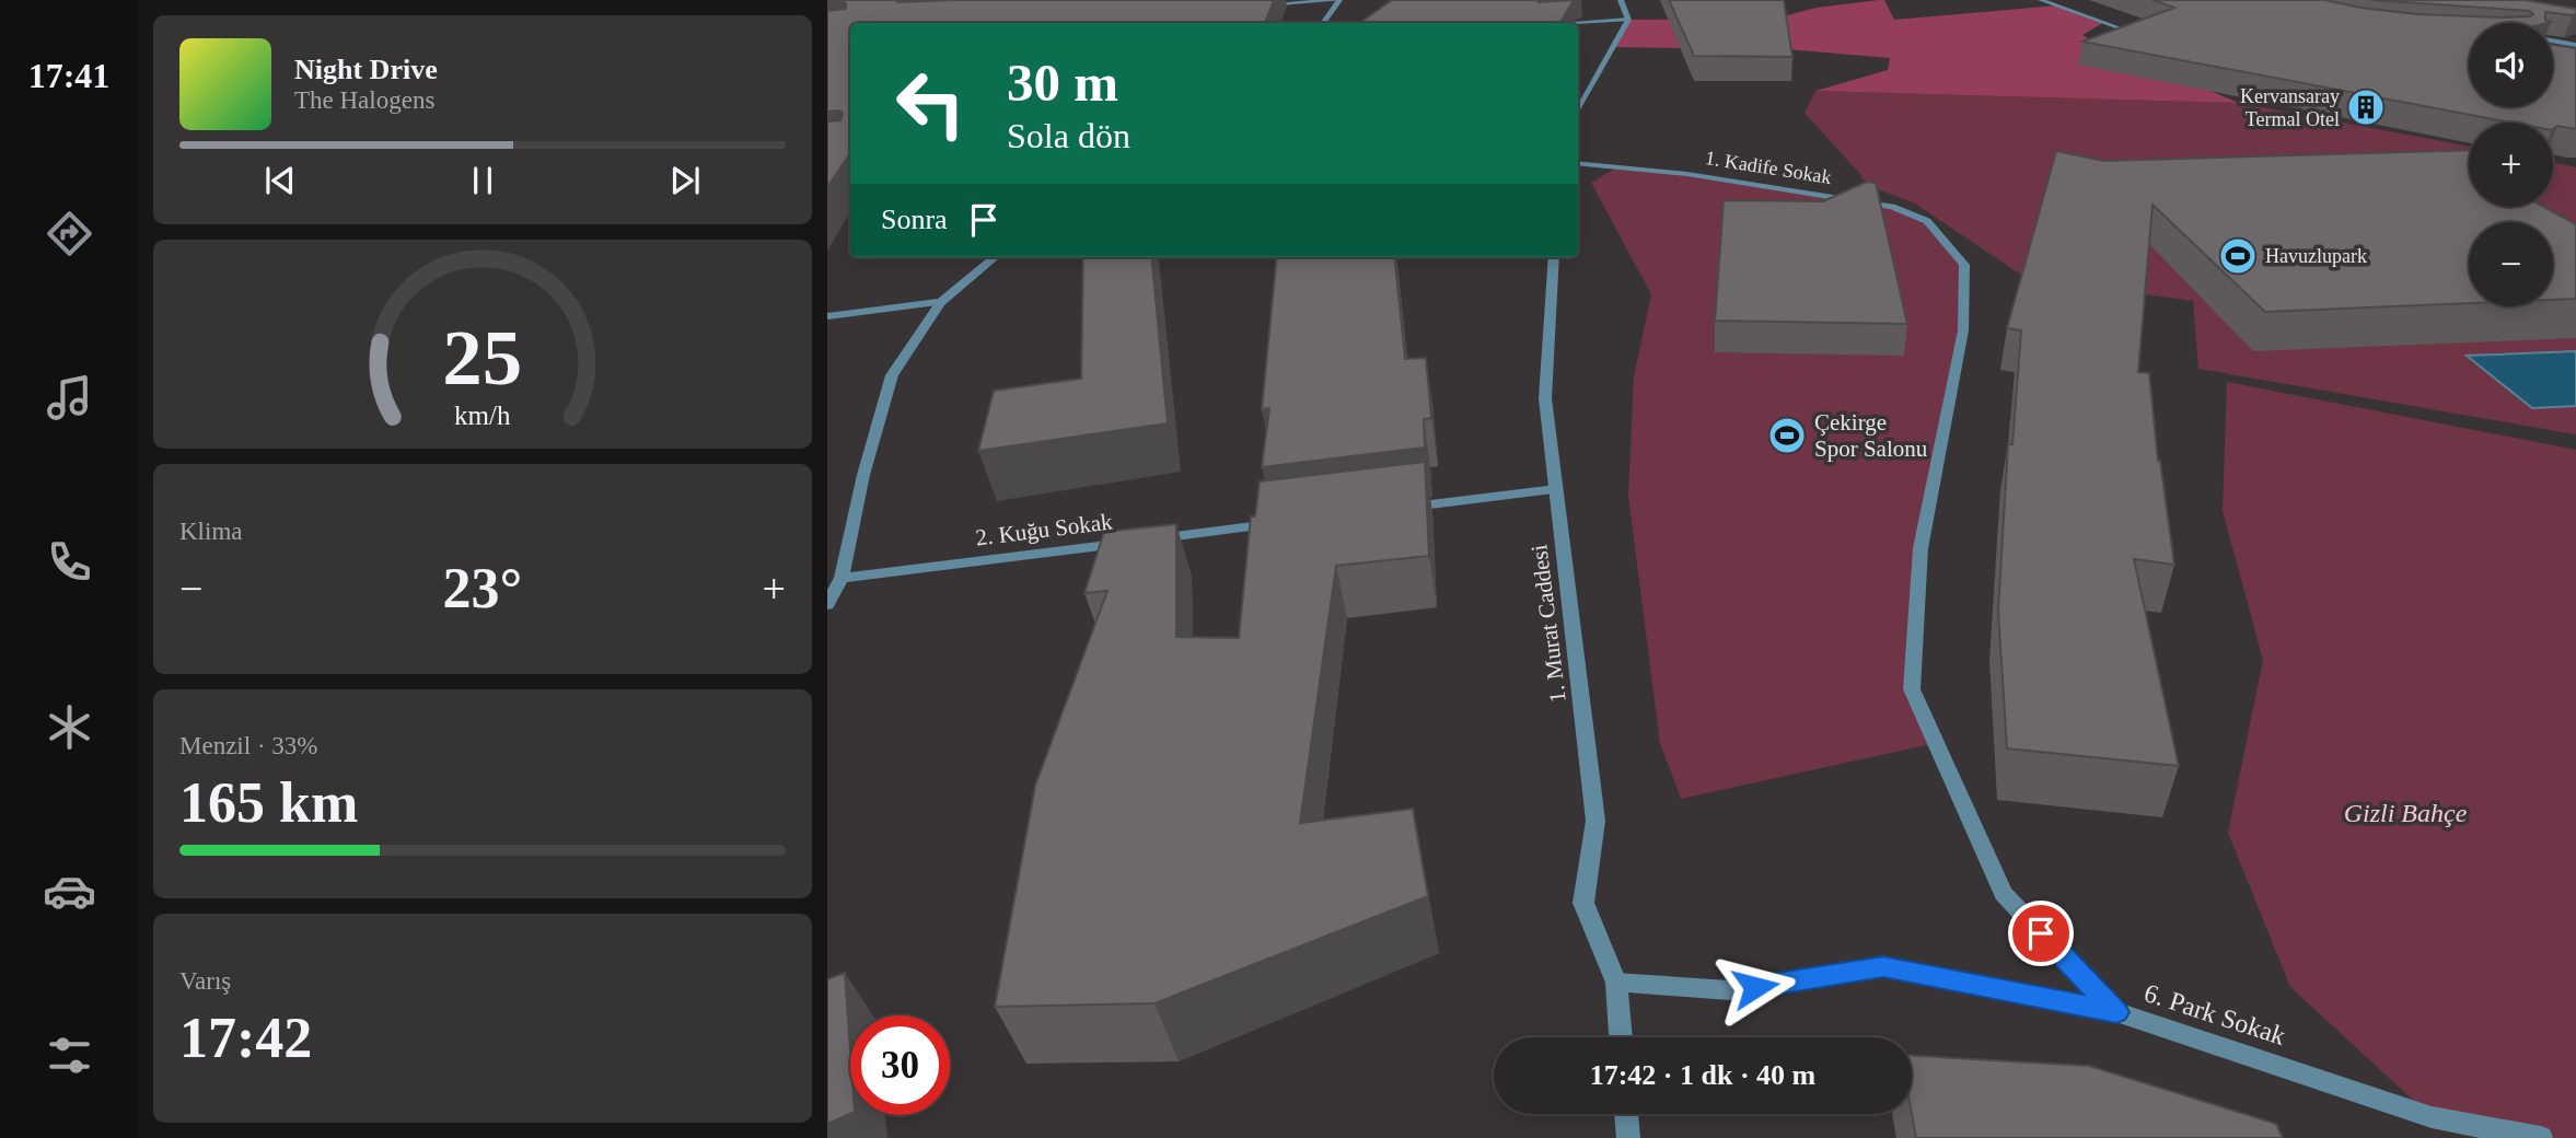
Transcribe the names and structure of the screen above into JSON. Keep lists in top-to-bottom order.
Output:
{
  "streets": {
    "street": [
      "1. Kadife Sokak",
      "2. Kuğu Sokak",
      "1. Murat Caddesi",
      "6. Park Sokak"
    ]
  },
  "crossings": [
    ["1. Kadife Sokak", "6. Park Sokak"],
    ["1. Murat Caddesi", "6. Park Sokak"]
  ],
  "parks": ["Gizli Bahçe"],
  "places": {
    "building": ["Kervansaray Termal Otel"],
    "sports": ["Havuzlupark", "Çekirge Spor Salonu"]
  },
  "page": {
    "tabs": "17:41",
    "map_buttons": ["+", "−"],
    "turn": ["30 m", "Sola dön"],
    "song": ["Night Drive", "The Halogens"],
    "then": "Sonra",
    "tile": [
      "Klima",
      ["Menzil · 33%", "165 km"],
      ["Varış", "17:42"]
    ],
    "heat": ["−", "23°", "+"],
    "limit": "30",
    "trip": "17:42 · 1 dk · 40 m",
    "gauge": ["25", "km/h"]
  }
}
